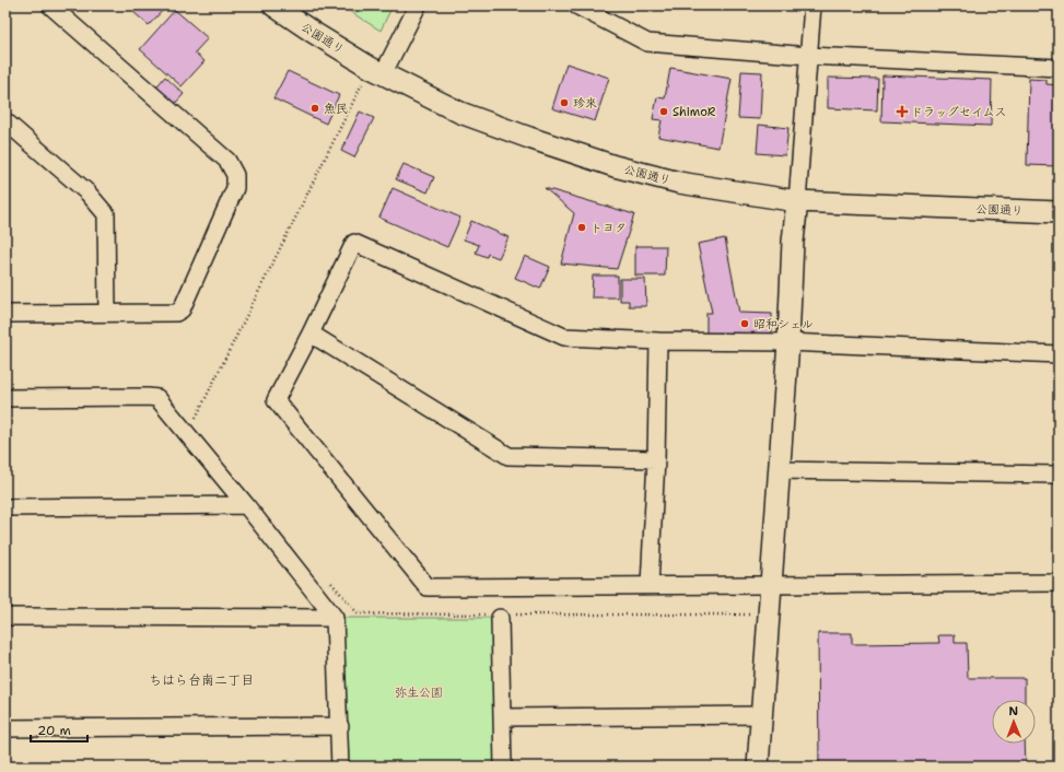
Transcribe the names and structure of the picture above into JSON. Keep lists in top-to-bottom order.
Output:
{
  "streets": {
    "street": ["公園通り"]
  },
  "districts": ["ちはら台南二丁目"],
  "parks": ["弥生公園"],
  "places": {
    "other": [
      "珍來",
      "魚民",
      "ShimoR",
      "トヨタ",
      "昭和シェル"
    ],
    "health": ["ドラッグセイムス"]
  },
  "scale_bar": "20 m",
  "north": "top"
}
